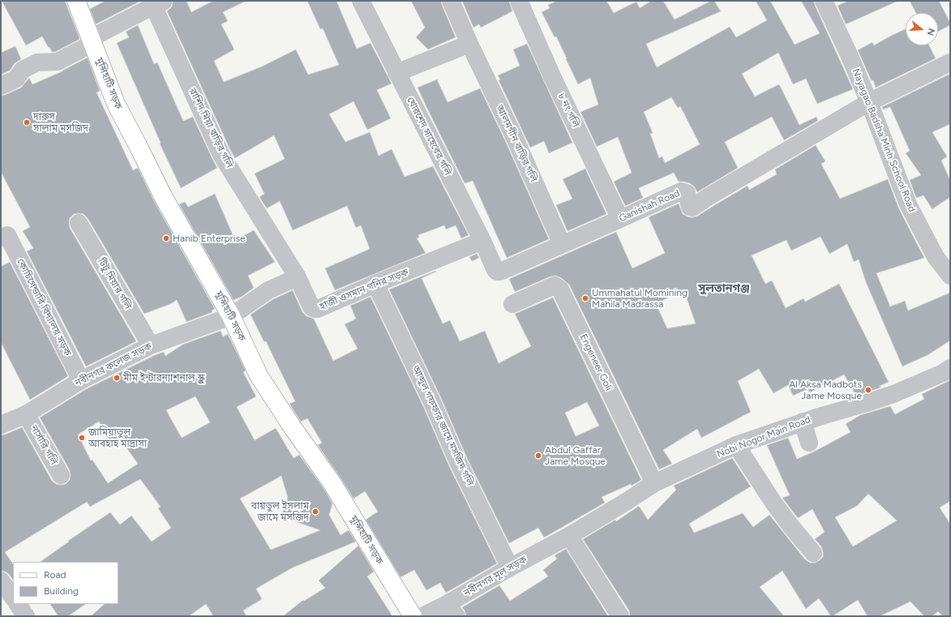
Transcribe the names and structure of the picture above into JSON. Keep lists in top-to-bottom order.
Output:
{
  "streets": {
    "street": [
      "মুন্সিহাটি সড়ক",
      "৮ নং গলি",
      "রাশিদ মিয়া বাড়ির গলি",
      "খোরশেদ সাহেবের গলি",
      "Nayagao Badsha Minh School Road",
      "আলমগীন বাড়ির গলি",
      "Ganishah Road",
      "টিটু মিয়ার গলি",
      "হাজী ওসমান গনির সড়ক",
      "কোচিগেন্ডারি বিদ্যালয় সড়ক",
      "Engeneer Goli",
      "নবীনগর কলেজ সড়ক",
      "আব্দুল গফফার জামে মসজিদ গলি",
      "Nobi Nogor Main Road",
      "নার্সারি গলি",
      "নবীনগর মূল সড়ক"
    ]
  },
  "crossings": [
    ["মুন্সিহাটি সড়ক", "নবীনগর কলেজ সড়ক"],
    ["৮ নং গলি", "Ganishah Road"],
    ["রাশিদ মিয়া বাড়ির গলি", "হাজী ওসমান গনির সড়ক"],
    ["খোরশেদ সাহেবের গলি", "Ganishah Road"],
    ["খোরশেদ সাহেবের গলি", "হাজী ওসমান গনির সড়ক"],
    ["Nayagao Badsha Minh School Road", "Ganishah Road"],
    ["আলমগীন বাড়ির গলি", "Ganishah Road"],
    ["টিটু মিয়ার গলি", "নবীনগর কলেজ সড়ক"],
    ["হাজী ওসমান গনির সড়ক", "আব্দুল গফফার জামে মসজিদ গলি"],
    ["কোচিগেন্ডারি বিদ্যালয় সড়ক", "নবীনগর কলেজ সড়ক"],
    ["Engeneer Goli", "Nobi Nogor Main Road"],
    ["নবীনগর কলেজ সড়ক", "নার্সারি গলি"],
    ["আব্দুল গফফার জামে মসজিদ গলি", "নবীনগর মূল সড়ক"],
    ["Nobi Nogor Main Road", "নবীনগর মূল সড়ক"]
  ],
  "districts": ["সুলতানগঞ্জ"],
  "places": [
    "দারুস সালাম মসজিদ",
    "Hanib Enterprise",
    "Ummahatul Momining Mahila Madrassa",
    "মীম ইন্টারন্যাশনাল স্কুল",
    "Al Aksa Madbots Jame Mosque",
    "জামিয়াতুল আবহাহ মাদ্রাসা",
    "Abdul Gaffar Jame Mosque",
    "বায়তুল ইসলাম জামে মসজিদ"
  ],
  "legend": ["Road", "Building"],
  "north": "right"
}
